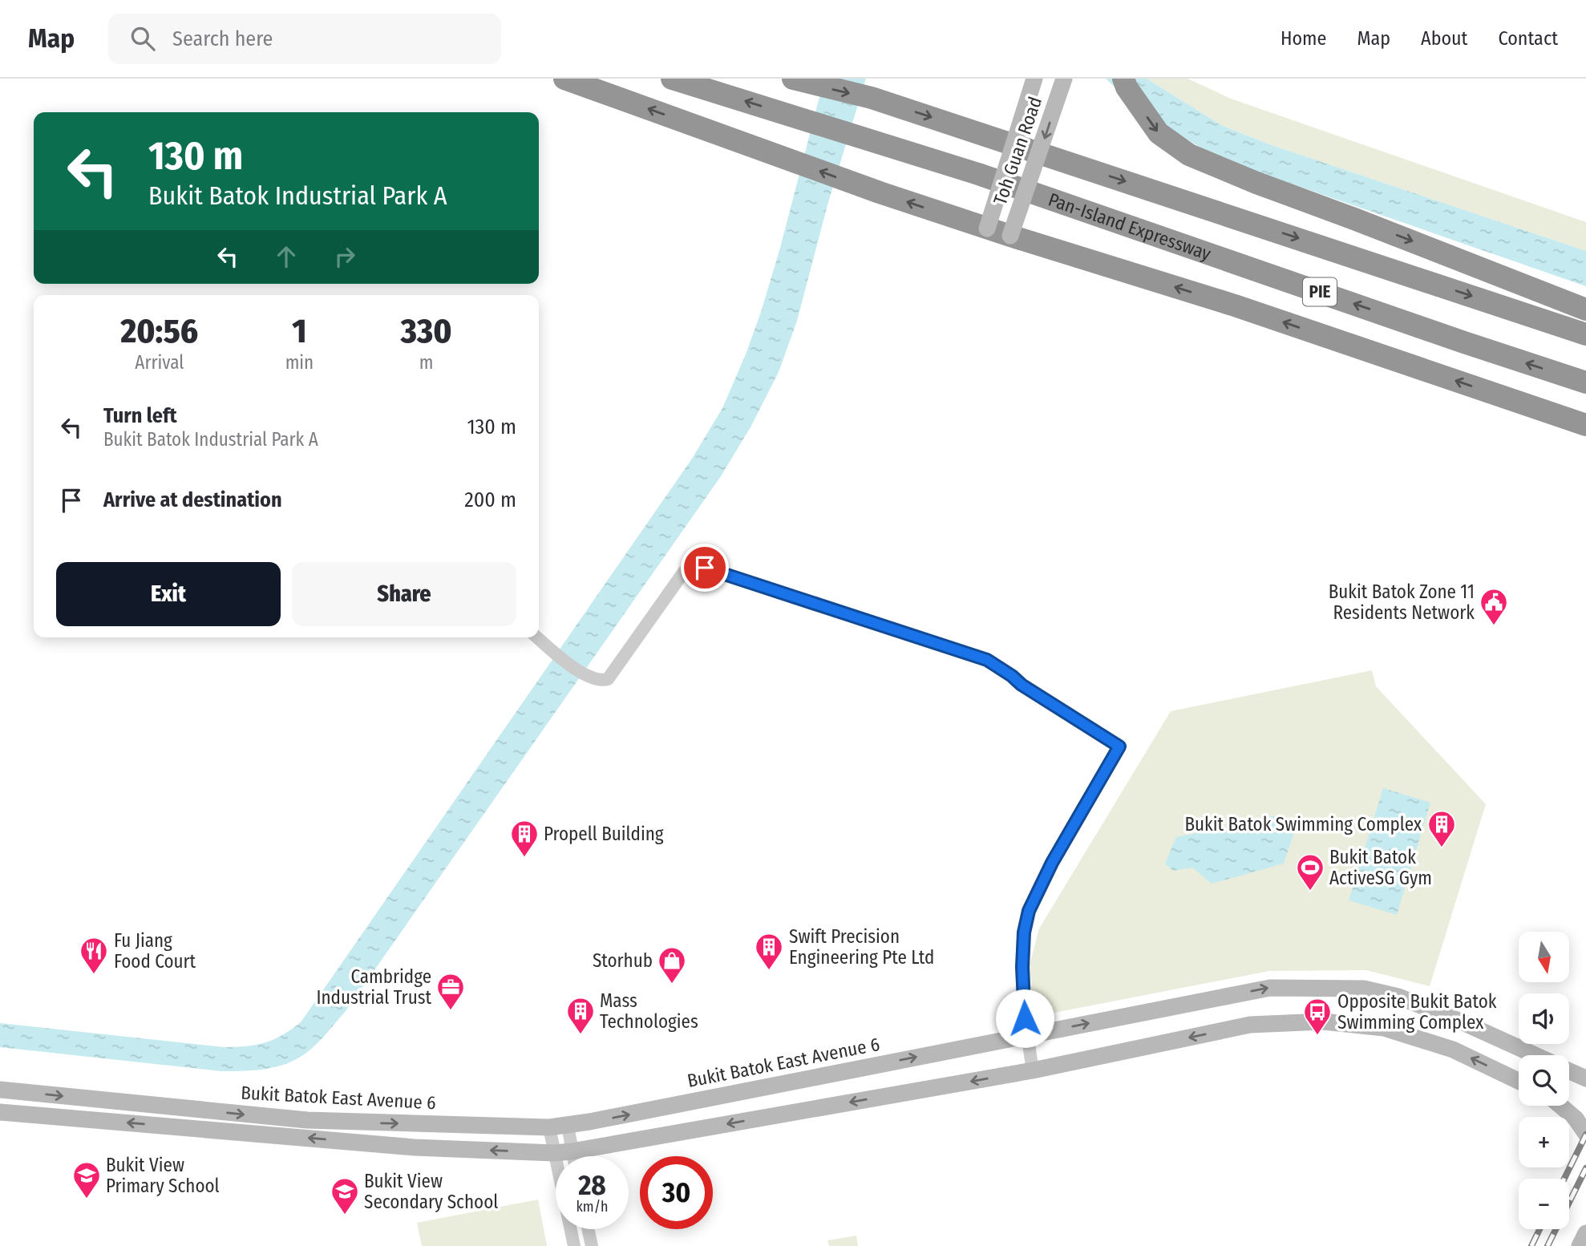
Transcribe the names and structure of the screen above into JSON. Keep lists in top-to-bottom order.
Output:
{
  "streets": {
    "highway": ["Pan-Island Expressway", "PIE"],
    "main road": ["Toh Guan Road", "Bukit Batok East Avenue 6"]
  },
  "places": {
    "public building": ["Bukit Batok Zone 11 Residents Network"],
    "building": [
      "Bukit Batok Swimming Complex",
      "Propell Building",
      "Swift Precision Engineering Pte Ltd",
      "Mass Technologies"
    ],
    "sports": ["Bukit Batok ActiveSG Gym"],
    "restaurant": ["Fu Jiang Food Court"],
    "shop": ["Storhub"],
    "office": ["Cambridge Industrial Trust"],
    "bus stop": ["Opposite Bukit Batok Swimming Complex"],
    "school or university": ["Bukit View Primary School", "Bukit View Secondary School"]
  },
  "north": "bottom",
  "page": {
    "header": "Map",
    "search": "Search here",
    "nav": [
      "Home",
      "Map",
      "About",
      "Contact"
    ],
    "turn": ["130 m", "Bukit Batok Industrial Park A"],
    "eta": [
      "20:56",
      "Arrival",
      "1",
      "min",
      "330",
      "m"
    ],
    "list": [
      {
        "name": "Turn left",
        "note": "Bukit Batok Industrial Park A",
        "value": "130 m"
      },
      {
        "name": "Arrive at destination",
        "value": "200 m"
      }
    ],
    "buttons": ["Exit", "Share"],
    "map_buttons": ["+", "−"],
    "speed": "28 km/h",
    "limit": "30"
  }
}
